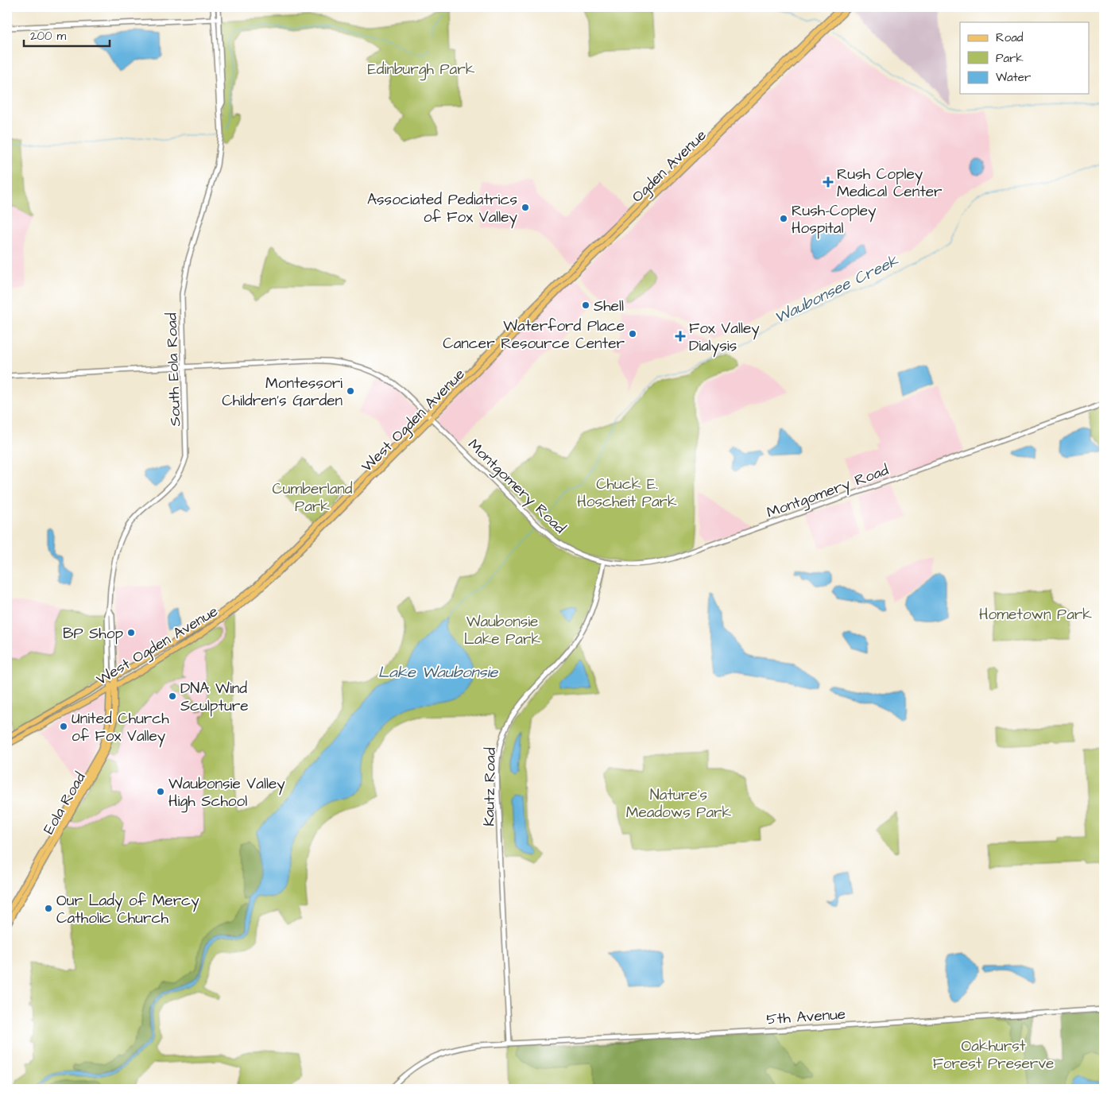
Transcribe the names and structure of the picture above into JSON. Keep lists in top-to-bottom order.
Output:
{
  "streets": {
    "main road": [
      "Ogden Avenue",
      "South Eola Road",
      "West Ogden Avenue",
      "Eola Road"
    ],
    "street": ["Montgomery Road", "Kautz Road", "5th Avenue"]
  },
  "crossings": [
    ["Ogden Avenue", "West Ogden Avenue"],
    ["South Eola Road", "West Ogden Avenue"],
    ["South Eola Road", "Montgomery Road"],
    ["South Eola Road", "Eola Road"],
    ["West Ogden Avenue", "Montgomery Road"],
    ["West Ogden Avenue", "Eola Road"],
    ["Montgomery Road", "Kautz Road"],
    ["Kautz Road", "5th Avenue"]
  ],
  "water": ["Waubonsee Creek", "Lake Waubonsie"],
  "parks": [
    "Edinburgh Park",
    "Chuck E. Hoscheit Park",
    "Cumberland Park",
    "Hometown Park",
    "Waubonsie Lake Park",
    "Nature's Meadows Park",
    "Oakhurst Forest Preserve"
  ],
  "places": {
    "health": ["Rush Copley Medical Center", "Fox Valley Dialysis"],
    "other": [
      "Associated Pediatrics of Fox Valley",
      "Rush-Copley Hospital",
      "Shell",
      "Waterford Place Cancer Resource Center",
      "Montessori Children's Garden",
      "BP Shop",
      "DNA Wind Sculpture",
      "United Church of Fox Valley",
      "Waubonsie Valley High School",
      "Our Lady of Mercy Catholic Church"
    ]
  },
  "legend": ["Road", "Park", "Water"],
  "scale_bar": "200 m"
}
